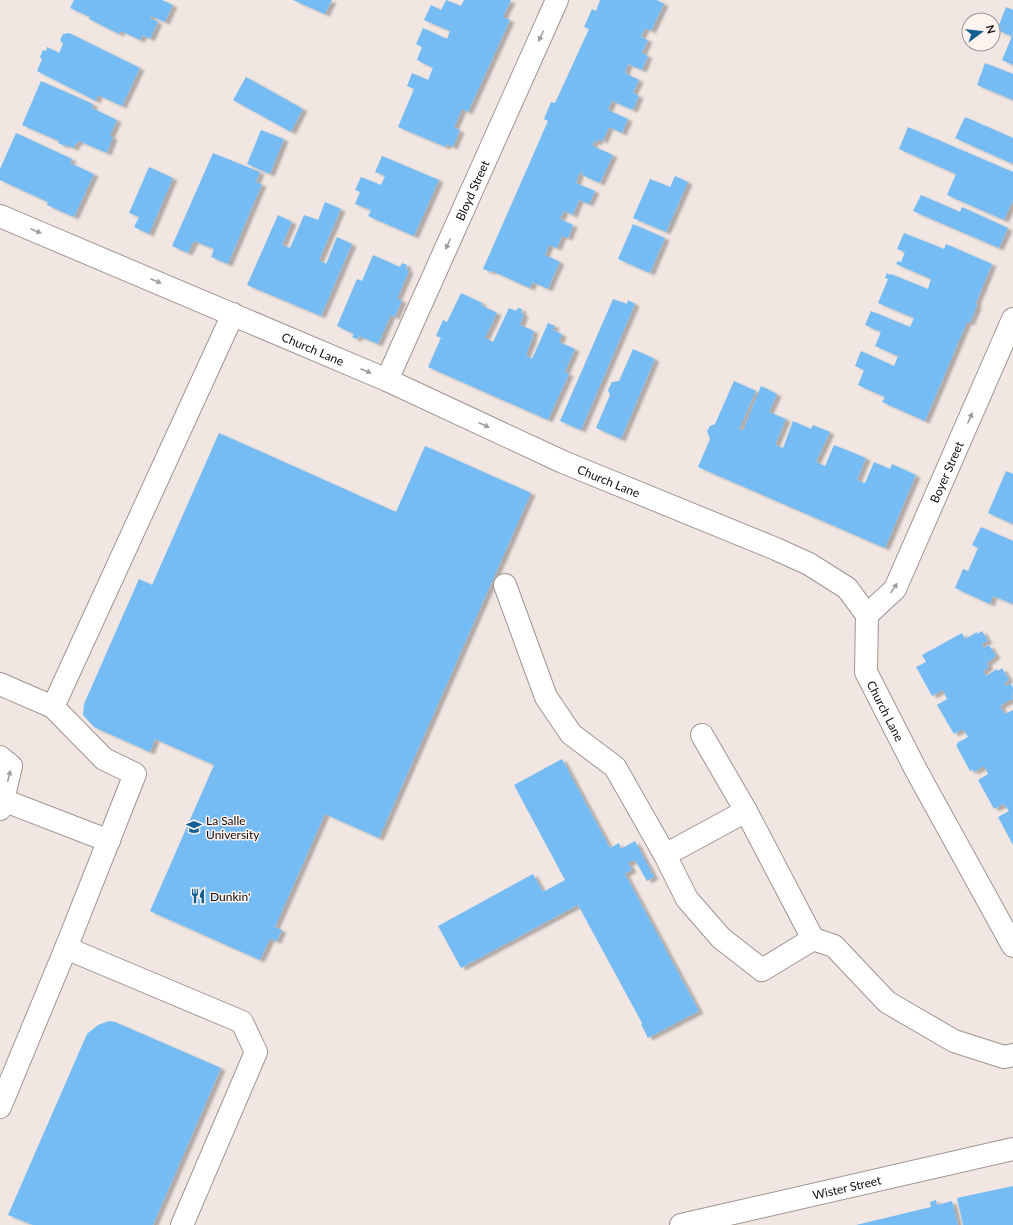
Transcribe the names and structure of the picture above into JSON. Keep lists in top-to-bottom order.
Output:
{
  "streets": {
    "street": [
      "Bloyd Street",
      "Church Lane",
      "Boyer Street",
      "Wister Street"
    ]
  },
  "crossings": [
    ["Bloyd Street", "Church Lane"],
    ["Church Lane", "Boyer Street"]
  ],
  "one_way": ["Bloyd Street", "Church Lane", "Boyer Street"],
  "places": {
    "school or university": ["La Salle University"],
    "restaurant": ["Dunkin'"]
  },
  "north": "right"
}
